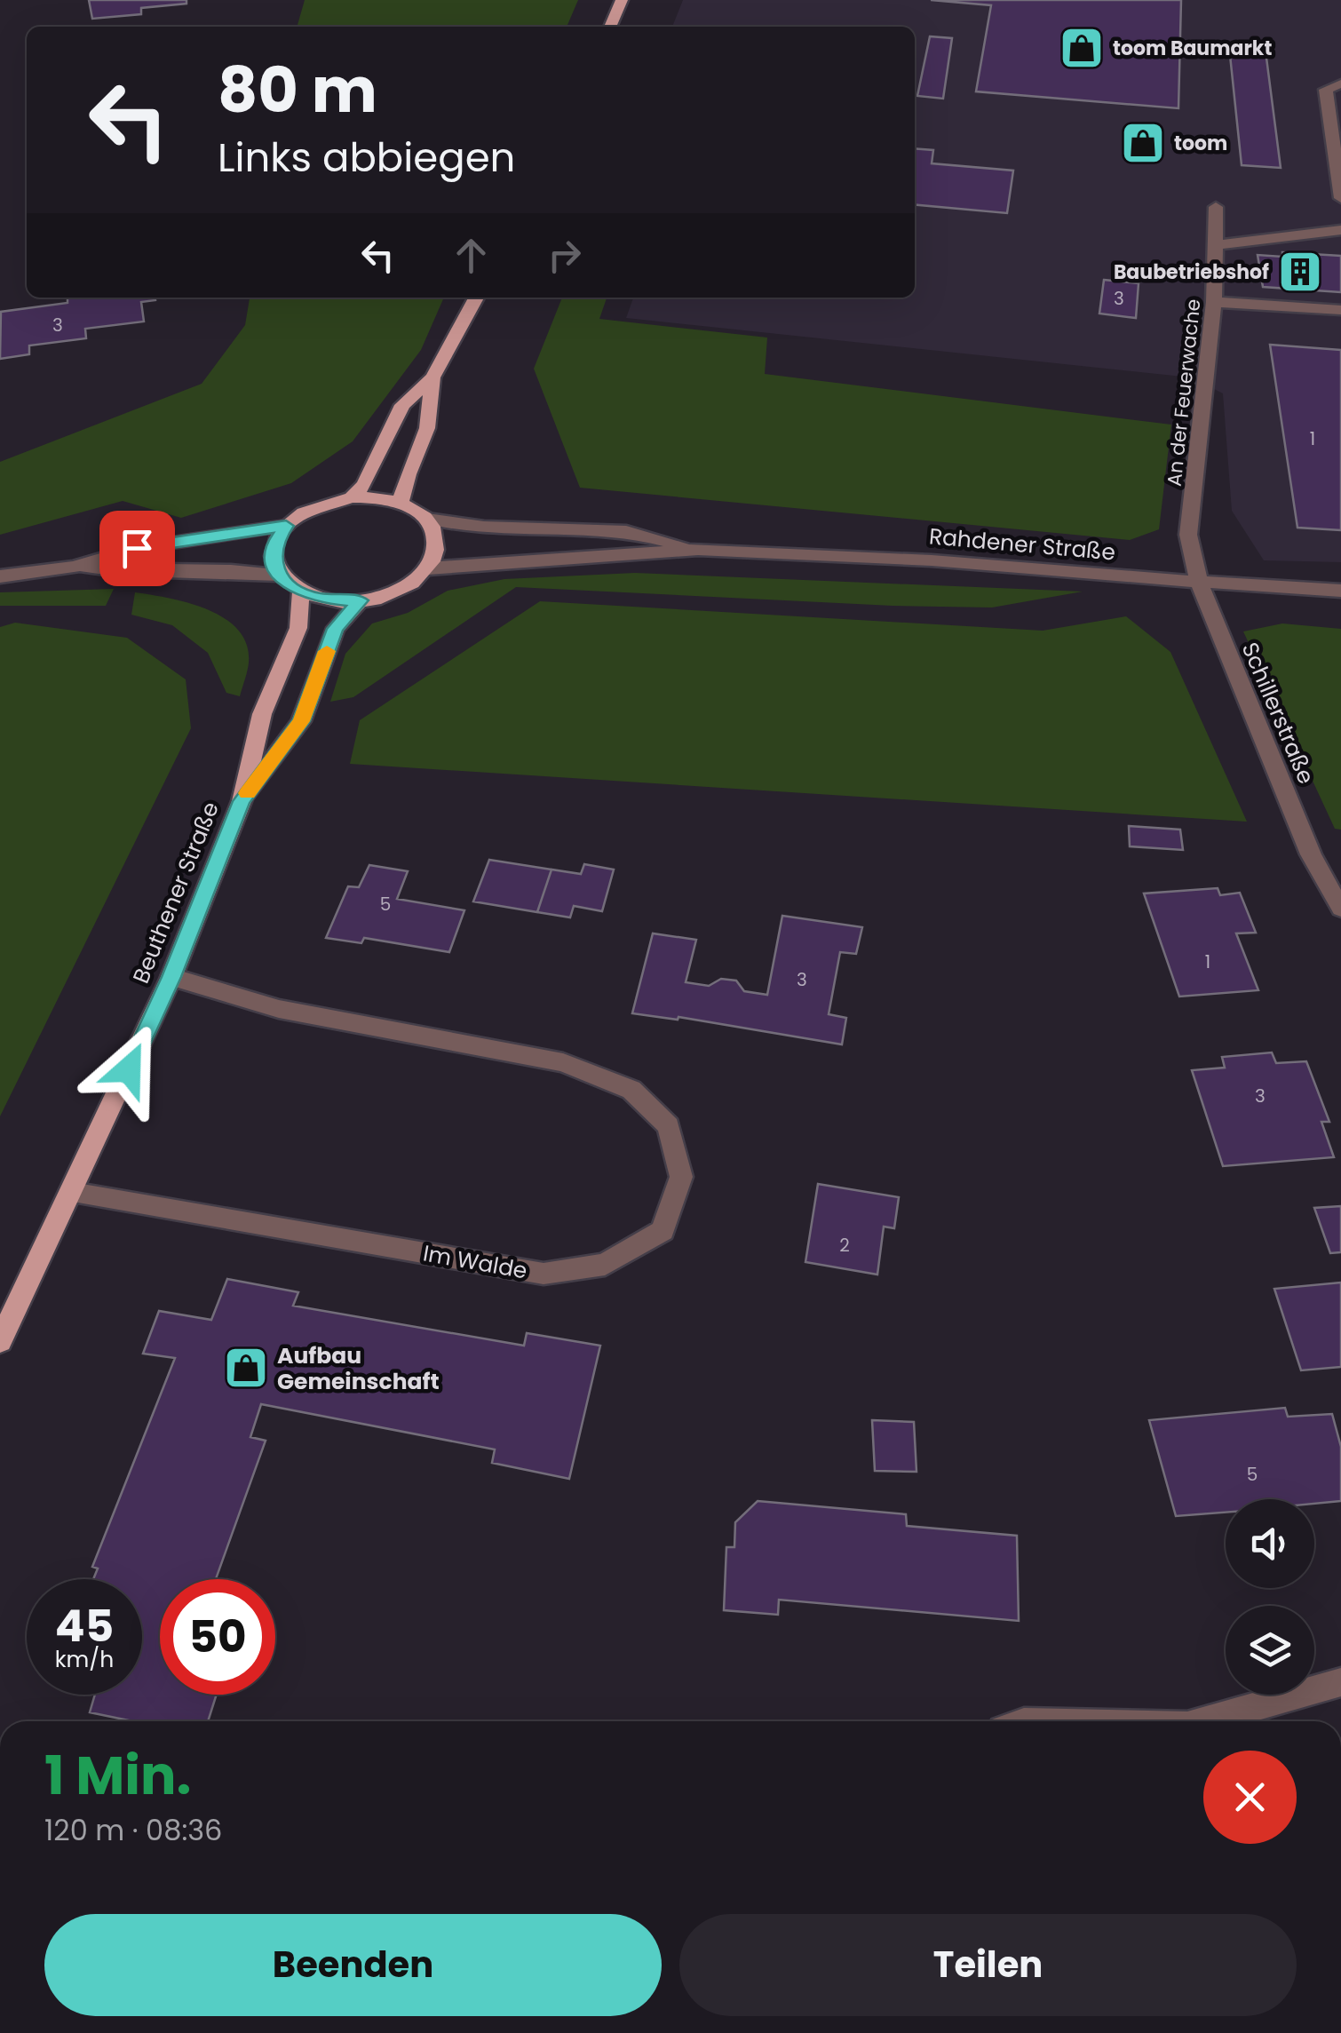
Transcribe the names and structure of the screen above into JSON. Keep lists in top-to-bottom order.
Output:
{
  "streets": {
    "main road": ["Beuthener Straße"],
    "street": [
      "An der Feuerwache",
      "Rahdener Straße",
      "Schillerstraße",
      "Im Walde"
    ]
  },
  "crossings": [
    ["An der Feuerwache", "Rahdener Straße"],
    ["An der Feuerwache", "Schillerstraße"],
    ["Rahdener Straße", "Schillerstraße"],
    ["Rahdener Straße", "Beuthener Straße"],
    ["Beuthener Straße", "Im Walde"]
  ],
  "places": {
    "shop": ["toom Baumarkt", "toom", "Aufbau Gemeinschaft"],
    "building": ["Baubetriebshof"]
  },
  "house_numbers": [
    "3",
    "3",
    "1",
    "5",
    "1",
    "3",
    "3",
    "2",
    "5"
  ],
  "page": {
    "turn": ["80 m", "Links abbiegen"],
    "speed": "45 km/h",
    "limit": "50",
    "heading": ["1 Min.", "120 m · 08:36"],
    "buttons": ["Beenden", "Teilen"]
  }
}
